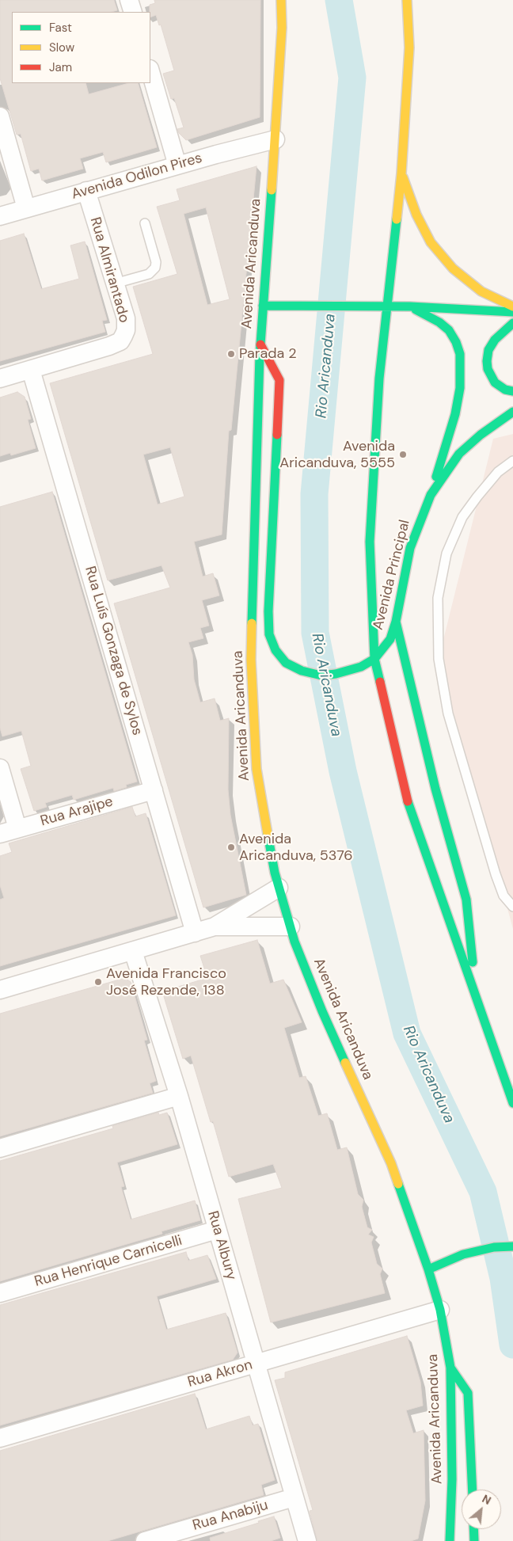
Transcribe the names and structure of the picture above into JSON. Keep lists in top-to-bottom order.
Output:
{
  "streets": {
    "main road": ["Avenida Aricanduva", "Avenida Principal"],
    "street": [
      "Avenida Odilon Pires",
      "Rua Almirantado",
      "Rua Luís Gonzaga de Sylos",
      "Rua Arajipe",
      "Rua Albury",
      "Rua Henrique Carnicelli",
      "Rua Akron",
      "Rua Anabiju"
    ]
  },
  "crossings": [
    ["Avenida Odilon Pires", "Avenida Aricanduva"],
    ["Avenida Odilon Pires", "Rua Almirantado"],
    ["Avenida Aricanduva", "Avenida Principal"],
    ["Avenida Aricanduva", "Rua Akron"],
    ["Rua Almirantado", "Rua Luís Gonzaga de Sylos"],
    ["Rua Luís Gonzaga de Sylos", "Rua Arajipe"],
    ["Rua Albury", "Rua Henrique Carnicelli"],
    ["Rua Albury", "Rua Akron"],
    ["Rua Albury", "Rua Anabiju"]
  ],
  "water": ["Rio Aricanduva"],
  "places": [
    "Parada 2",
    "Avenida Aricanduva, 5555",
    "Avenida Aricanduva, 5376",
    "Avenida Francisco José Rezende, 138"
  ],
  "legend": ["Fast", "Slow", "Jam"],
  "north": "top right"
}
